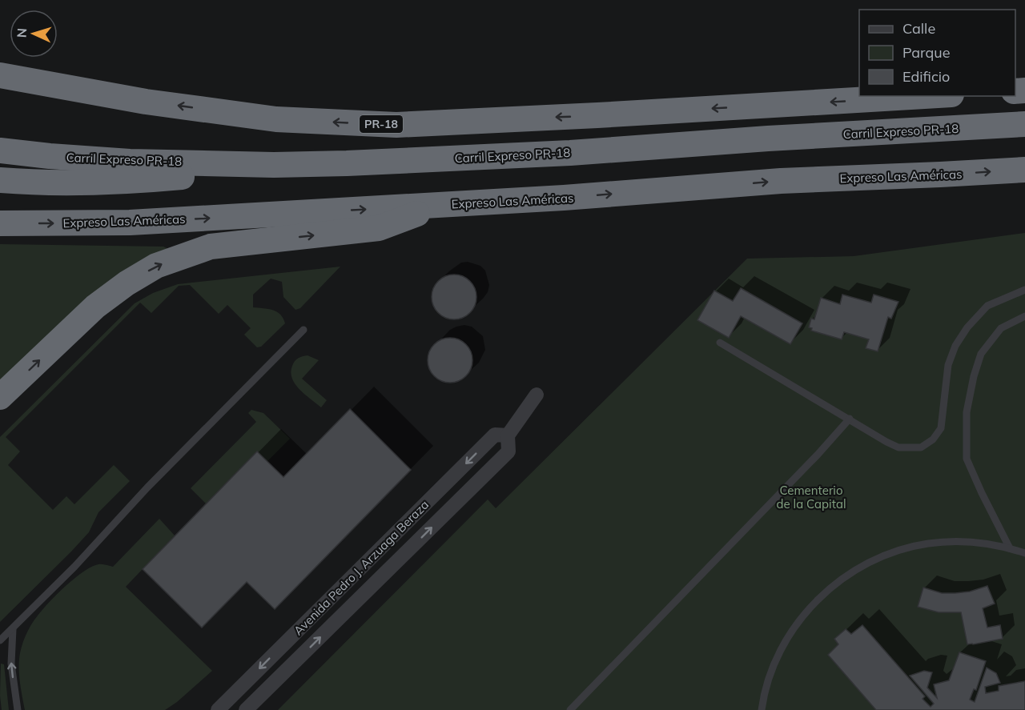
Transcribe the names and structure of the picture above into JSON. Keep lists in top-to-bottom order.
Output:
{
  "streets": {
    "highway": ["PR-18", "Carril Expreso PR-18", "Expreso Las Américas"],
    "street": ["Avenida Pedro J. Arzuaga Beraza"]
  },
  "parks": ["Cementerio de la Capital"],
  "legend": ["Calle", "Parque", "Edificio"],
  "north": "left"
}
